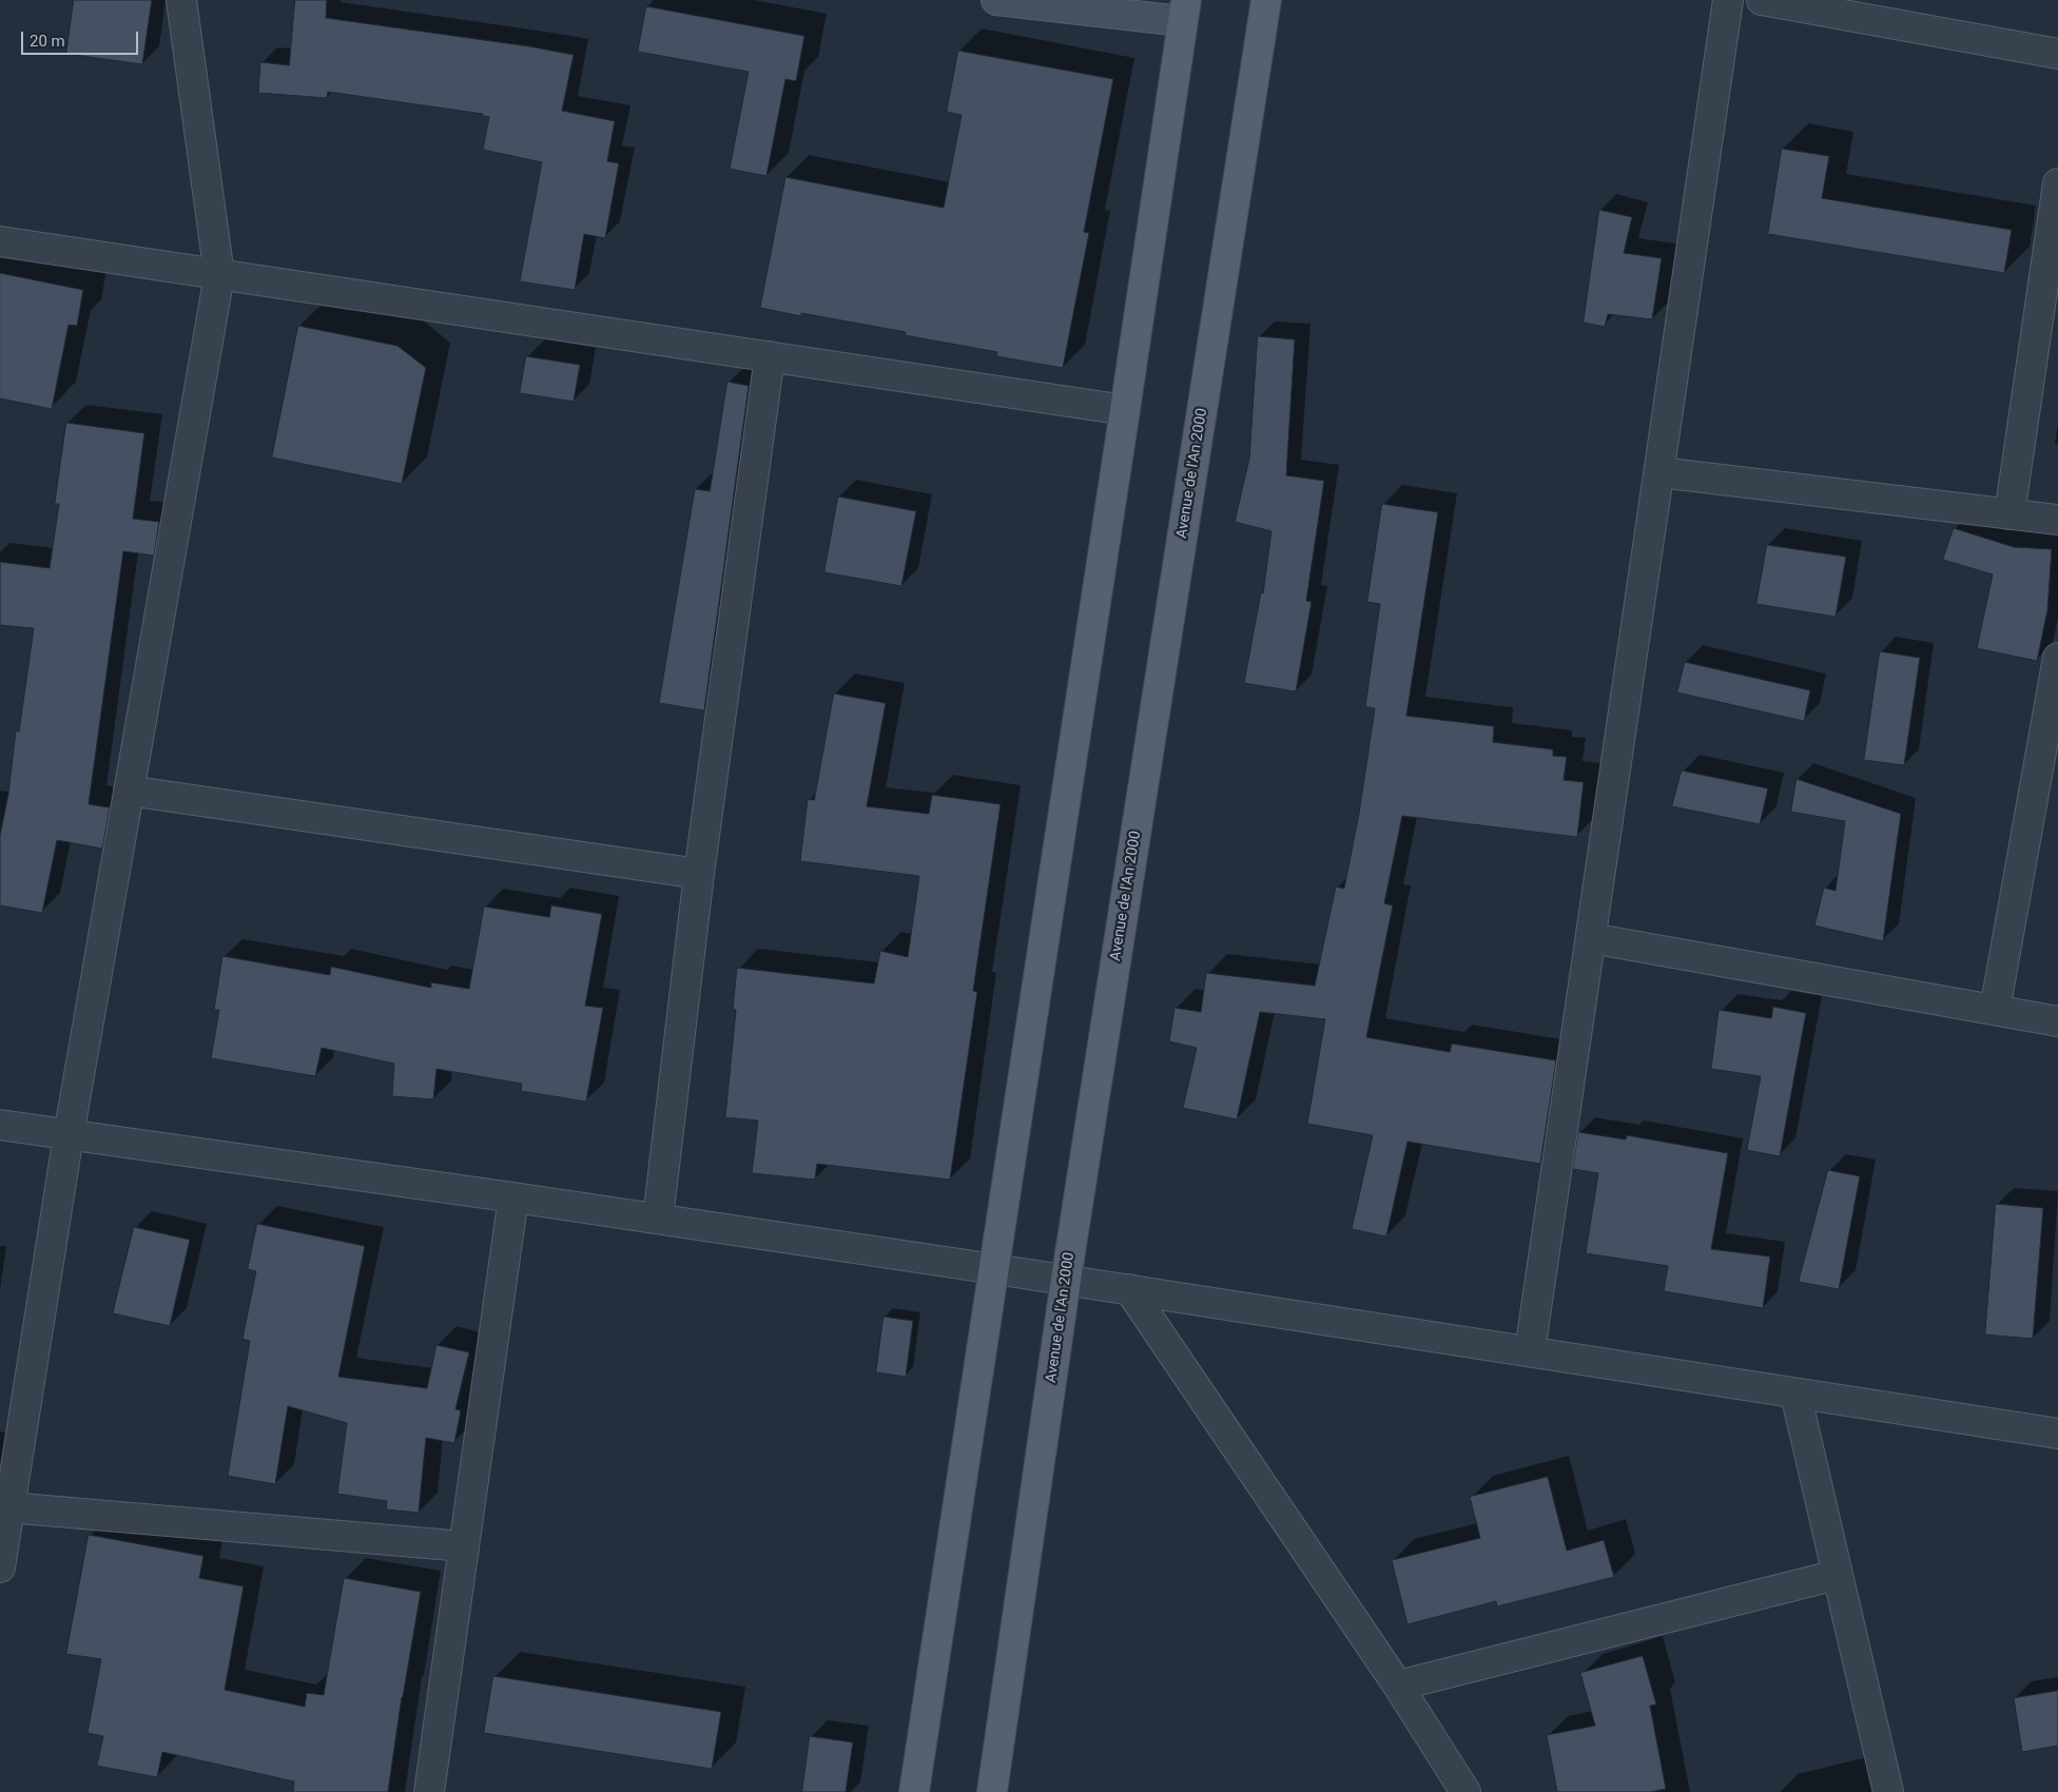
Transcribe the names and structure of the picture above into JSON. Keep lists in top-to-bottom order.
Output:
{
  "streets": {
    "main road": ["Avenue de l'An 2000"]
  },
  "scale_bar": "20 m"
}
